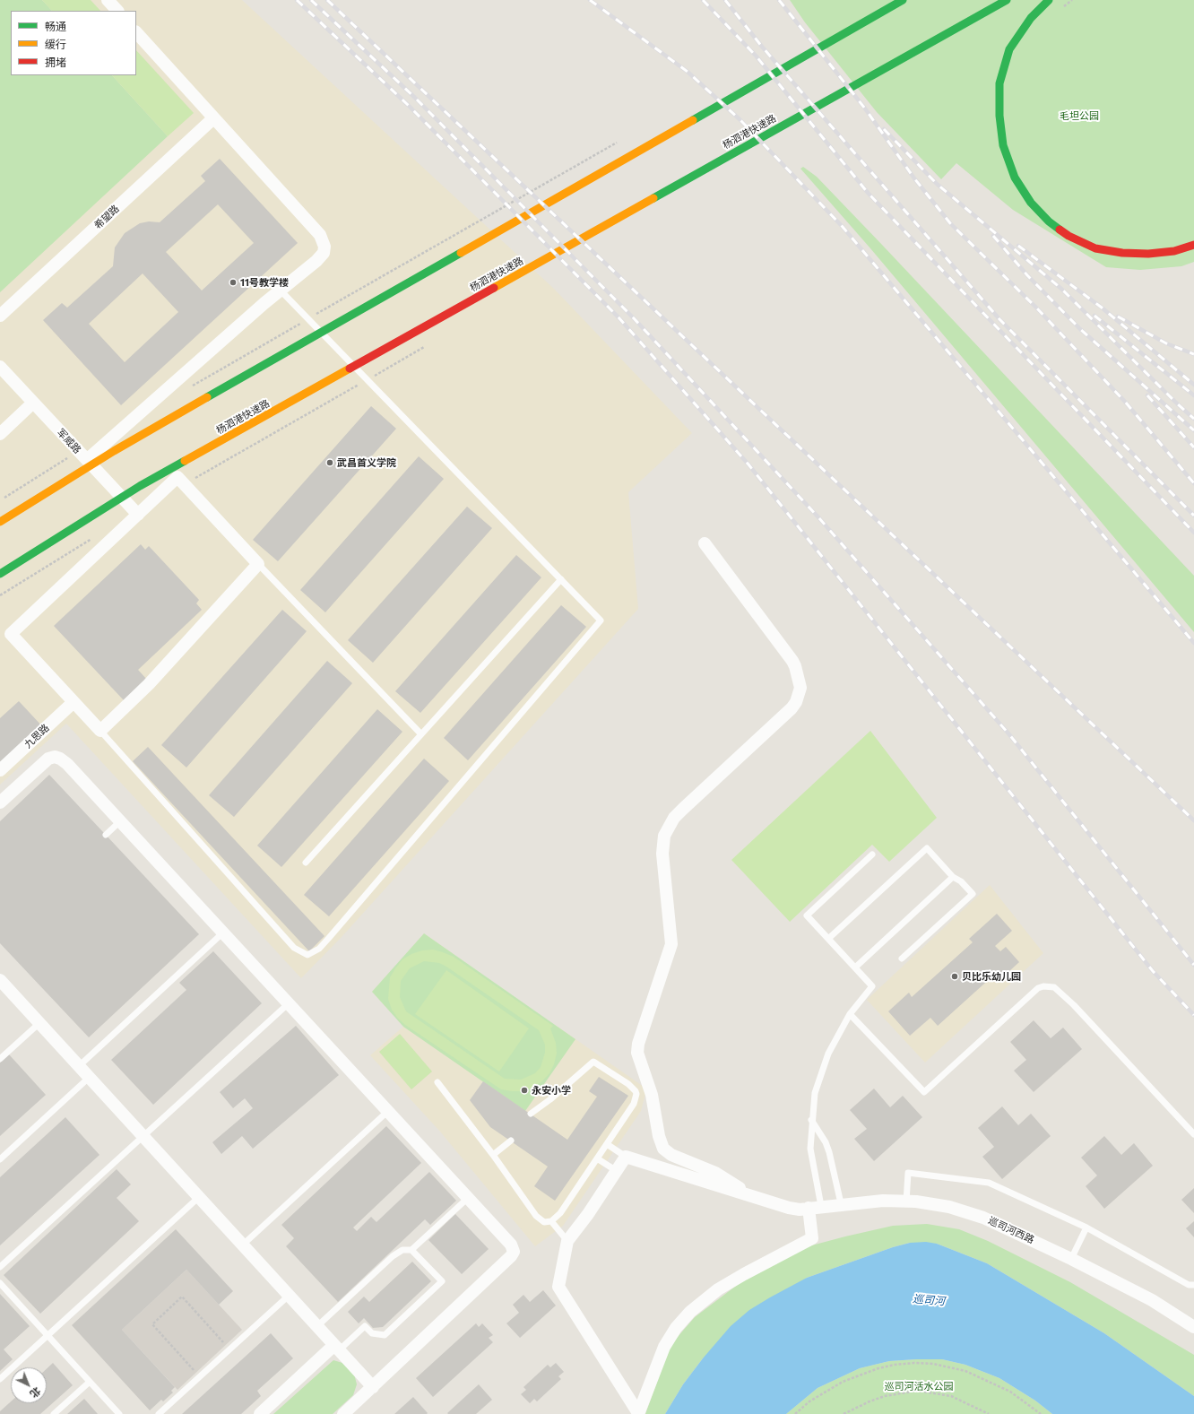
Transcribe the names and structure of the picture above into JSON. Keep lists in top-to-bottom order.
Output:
{
  "streets": {
    "highway": ["杨泗港快速路"],
    "street": [
      "希望路",
      "军威路",
      "九思路",
      "巡司河西路"
    ]
  },
  "water": ["巡司河"],
  "parks": ["毛坦公园", "巡司河活水公园"],
  "places": [
    "11号教学楼",
    "武昌首义学院",
    "贝比乐幼儿园",
    "永安小学"
  ],
  "legend": ["畅通", "缓行", "拥堵"],
  "north": "bottom right"
}
